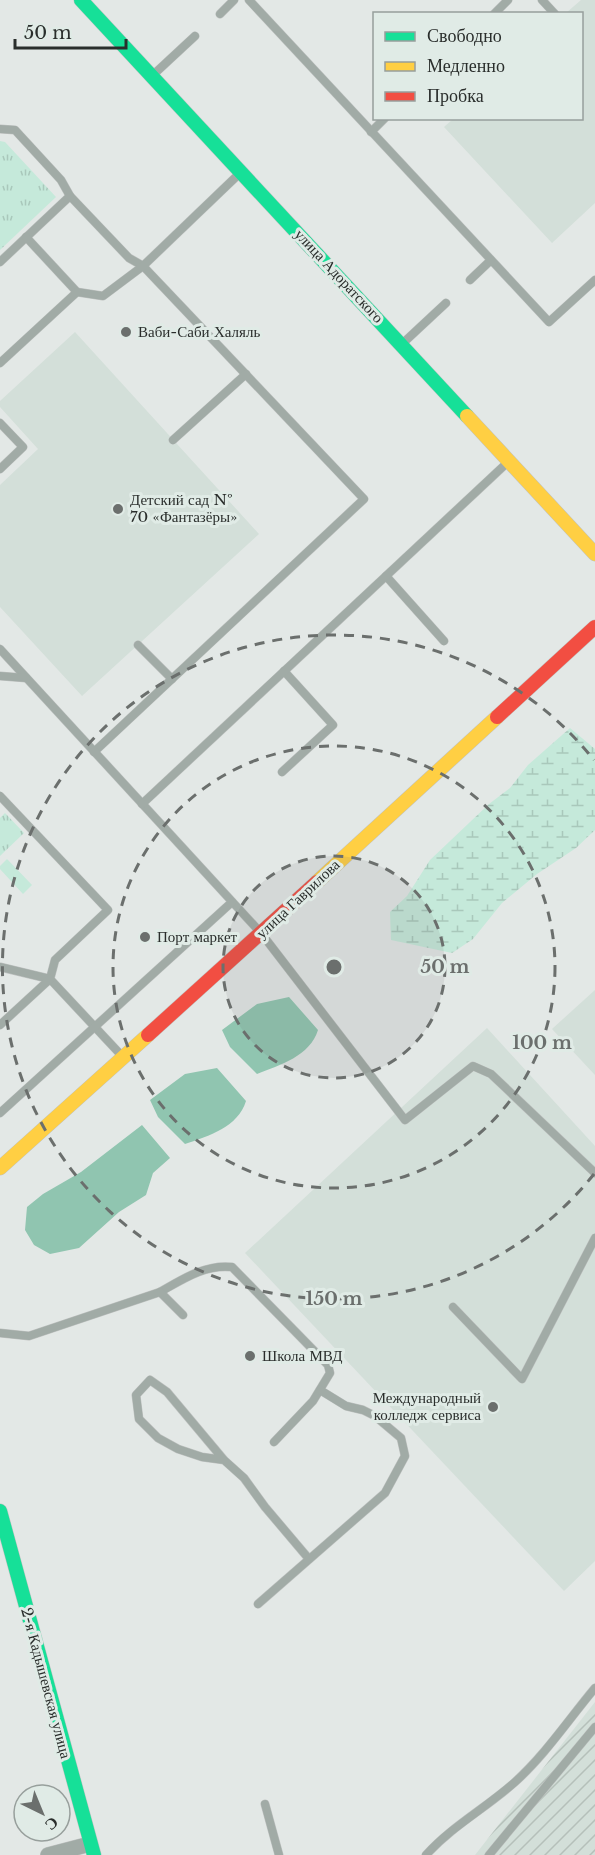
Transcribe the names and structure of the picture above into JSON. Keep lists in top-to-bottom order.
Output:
{
  "streets": {
    "street": ["улица Адоратского", "улица Гаврилова", "2-я Кадышевская улица"]
  },
  "places": [
    "Ваби-Саби Халяль",
    "Детский сад № 70 «Фантазёры»",
    "Порт маркет",
    "Школа МВД",
    "Международный колледж сервиса"
  ],
  "legend": ["Свободно", "Медленно", "Пробка"],
  "scale_bar": "50 m",
  "north": "bottom right",
  "rings": ["50 m", "100 m", "150 m"]
}
